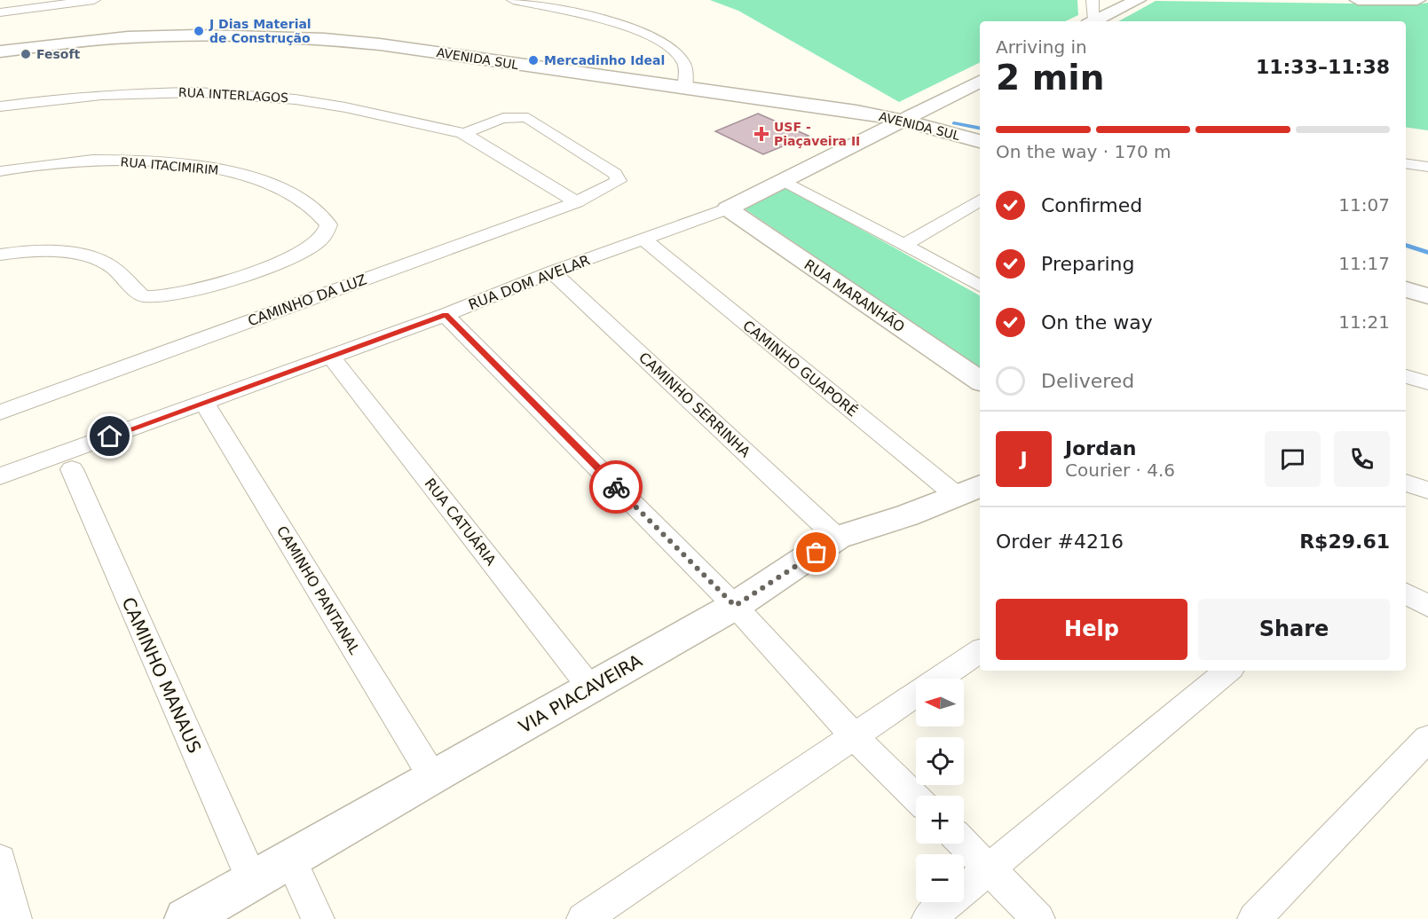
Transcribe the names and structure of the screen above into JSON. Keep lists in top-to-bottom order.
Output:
{
  "streets": {
    "street": [
      "AVENIDA SUL",
      "RUA INTERLAGOS",
      "RUA ITACIMIRIM",
      "RUA DOM AVELAR",
      "RUA MARANHÃO",
      "CAMINHO DA LUZ",
      "CAMINHO GUAPORÉ",
      "CAMINHO SERRINHA",
      "RUA CATUÁRIA",
      "CAMINHO PANTANAL",
      "CAMINHO MANAUS",
      "VIA PIACAVEIRA"
    ]
  },
  "crossings": [
    ["RUA INTERLAGOS", "CAMINHO DA LUZ"],
    ["RUA DOM AVELAR", "RUA MARANHÃO"],
    ["RUA DOM AVELAR", "CAMINHO GUAPORÉ"],
    ["RUA DOM AVELAR", "CAMINHO SERRINHA"],
    ["RUA DOM AVELAR", "RUA CATUÁRIA"],
    ["RUA DOM AVELAR", "CAMINHO PANTANAL"],
    ["CAMINHO GUAPORÉ", "VIA PIACAVEIRA"],
    ["CAMINHO SERRINHA", "VIA PIACAVEIRA"],
    ["RUA CATUÁRIA", "VIA PIACAVEIRA"],
    ["CAMINHO PANTANAL", "VIA PIACAVEIRA"],
    ["CAMINHO MANAUS", "VIA PIACAVEIRA"]
  ],
  "places": {
    "other": ["J Dias Material de Construção", "Fesoft", "Mercadinho Ideal"],
    "health": ["USF - Piaçaveira II"]
  },
  "north": "left",
  "page": {
    "heading": ["2 min", "Arriving in", "11:33–11:38"],
    "panel": [
      "Jordan",
      "Courier · 4.6",
      "Order #4216",
      "R$29.61"
    ],
    "bar": "On the way · 170 m",
    "list": [
      ["Confirmed", "11:07"],
      ["Preparing", "11:17"],
      ["On the way", "11:21"],
      "Delivered"
    ],
    "round": "J",
    "buttons": ["Help", "Share"],
    "map_buttons": ["+", "−"]
  }
}
